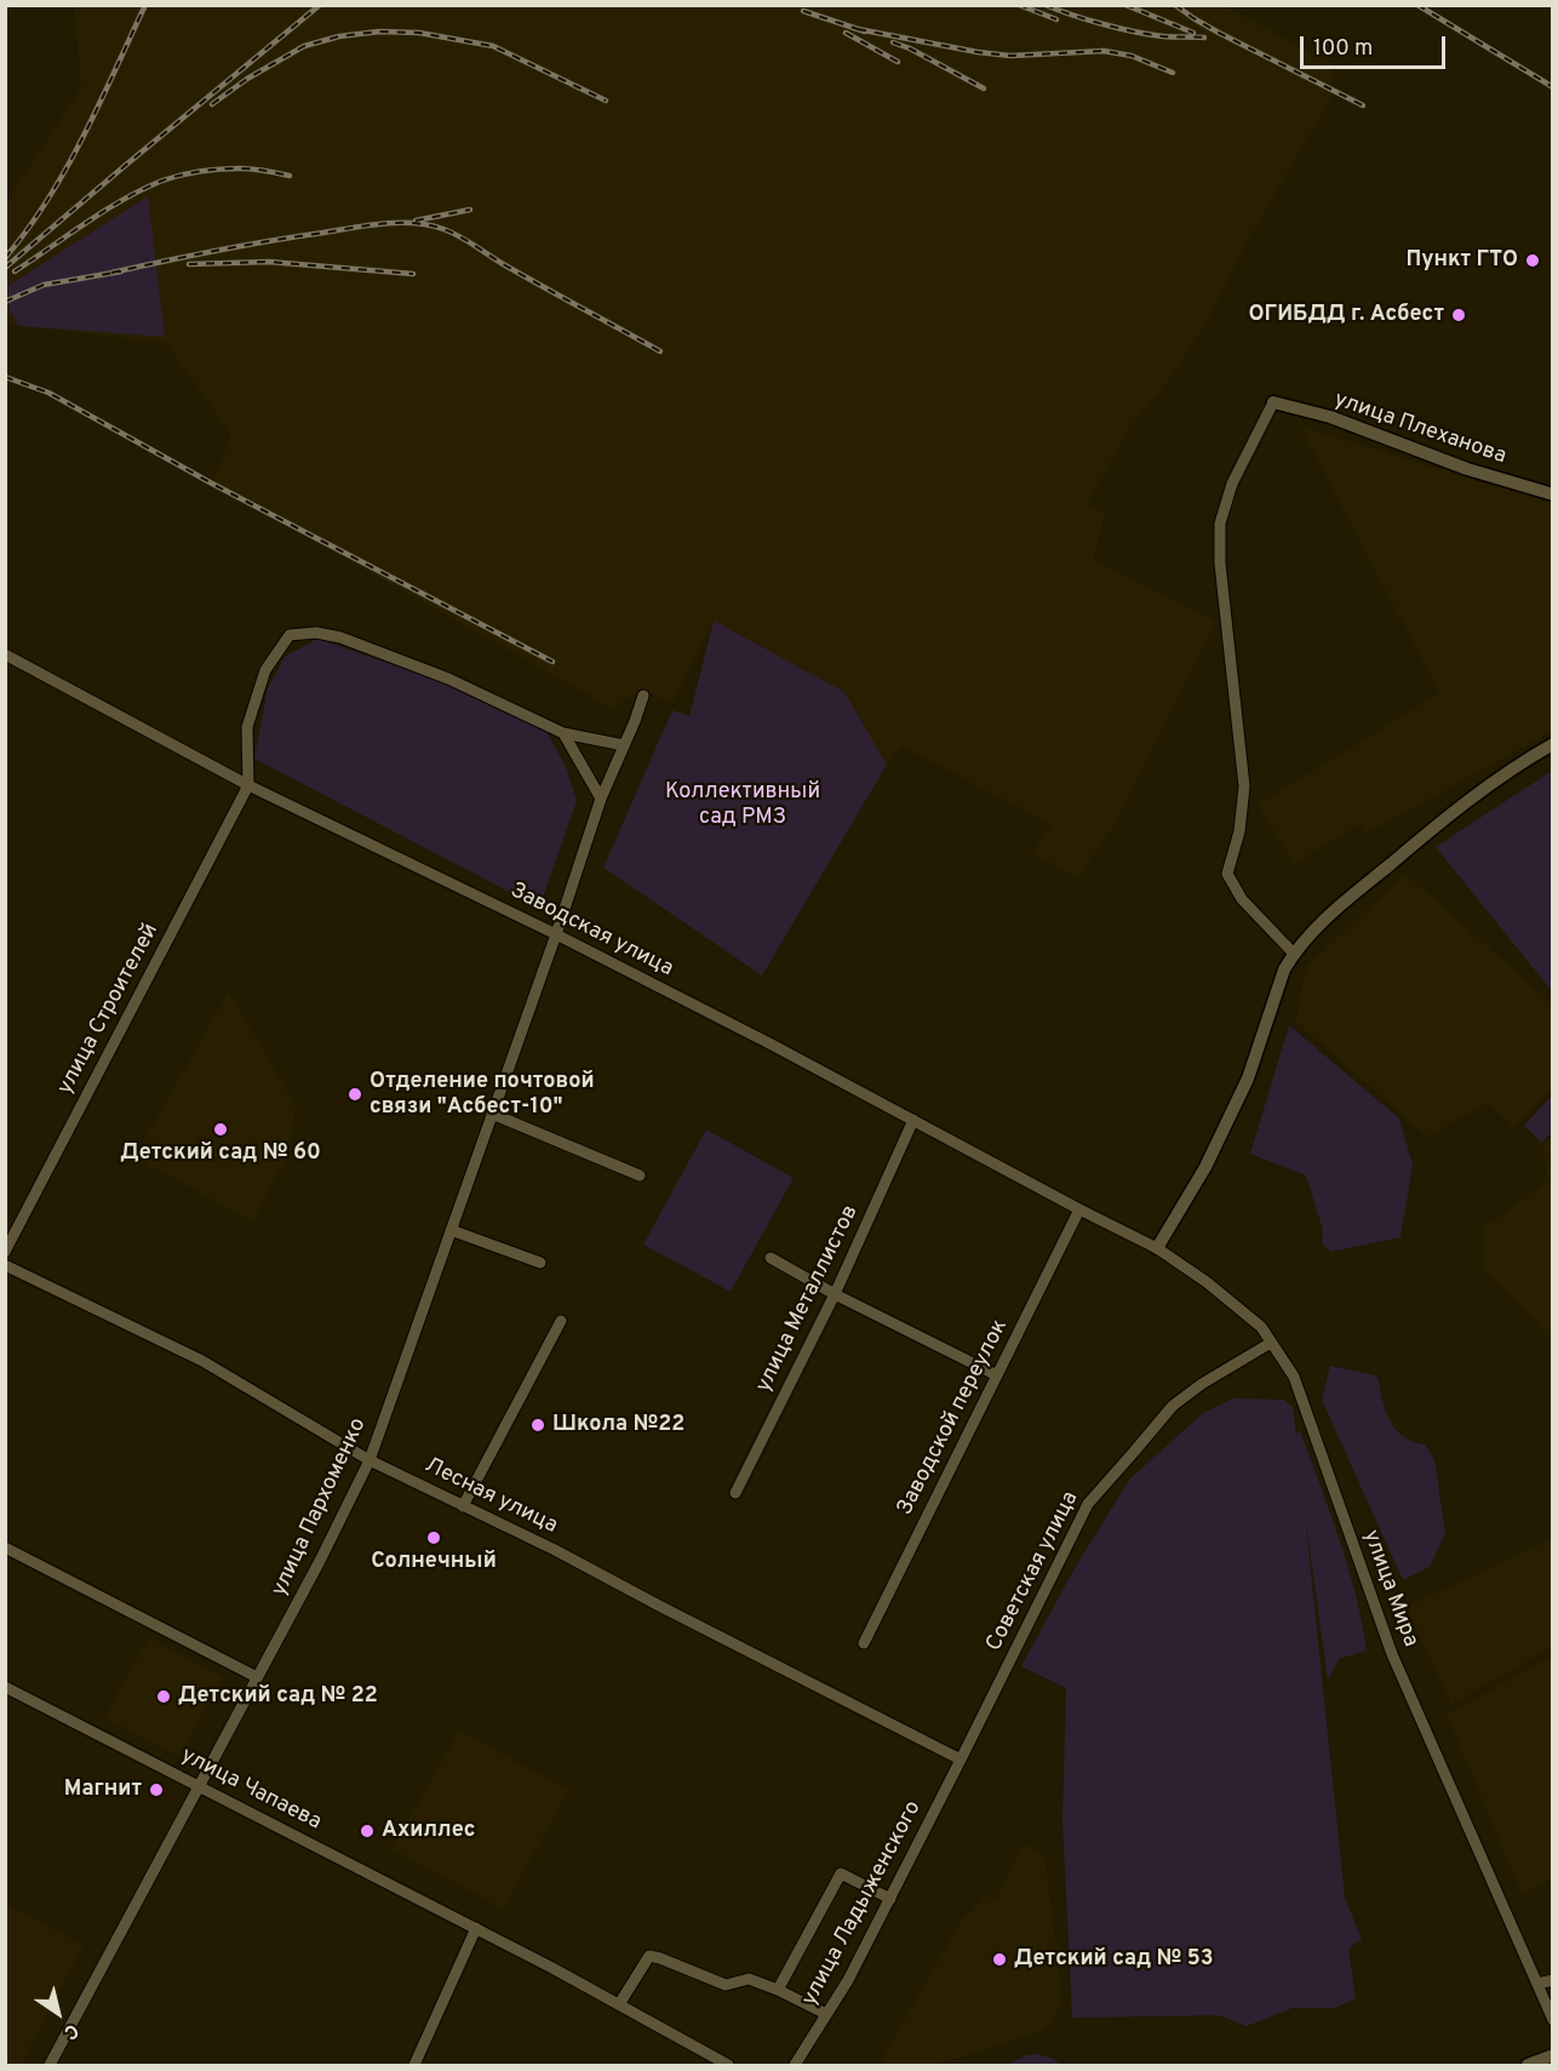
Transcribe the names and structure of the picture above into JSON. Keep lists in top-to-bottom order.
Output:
{
  "streets": {
    "street": [
      "улица Плеханова",
      "Заводская улица",
      "улица Строителей",
      "улица Металлистов",
      "Заводской переулок",
      "Лесная улица",
      "улица Пархоменко",
      "Советская улица",
      "улица Мира",
      "улица Чапаева",
      "улица Ладыженского"
    ]
  },
  "crossings": [
    ["Заводская улица", "улица Строителей"],
    ["Заводская улица", "улица Металлистов"],
    ["Заводская улица", "Заводской переулок"],
    ["Заводская улица", "улица Пархоменко"],
    ["Заводская улица", "улица Мира"],
    ["Лесная улица", "улица Пархоменко"],
    ["Лесная улица", "Советская улица"],
    ["Лесная улица", "улица Ладыженского"],
    ["улица Пархоменко", "улица Чапаева"],
    ["Советская улица", "улица Мира"],
    ["Советская улица", "улица Ладыженского"]
  ],
  "parks": ["Коллективный сад РМЗ"],
  "places": [
    "Пункт ГТО",
    "ОГИБДД г. Асбест",
    "Отделение почтовой связи \"Асбест-10\"",
    "Детский сад № 60",
    "Школа №22",
    "Солнечный",
    "Детский сад № 22",
    "Магнит",
    "Ахиллес",
    "Детский сад № 53"
  ],
  "scale_bar": "100 m",
  "north": "bottom right"
}
